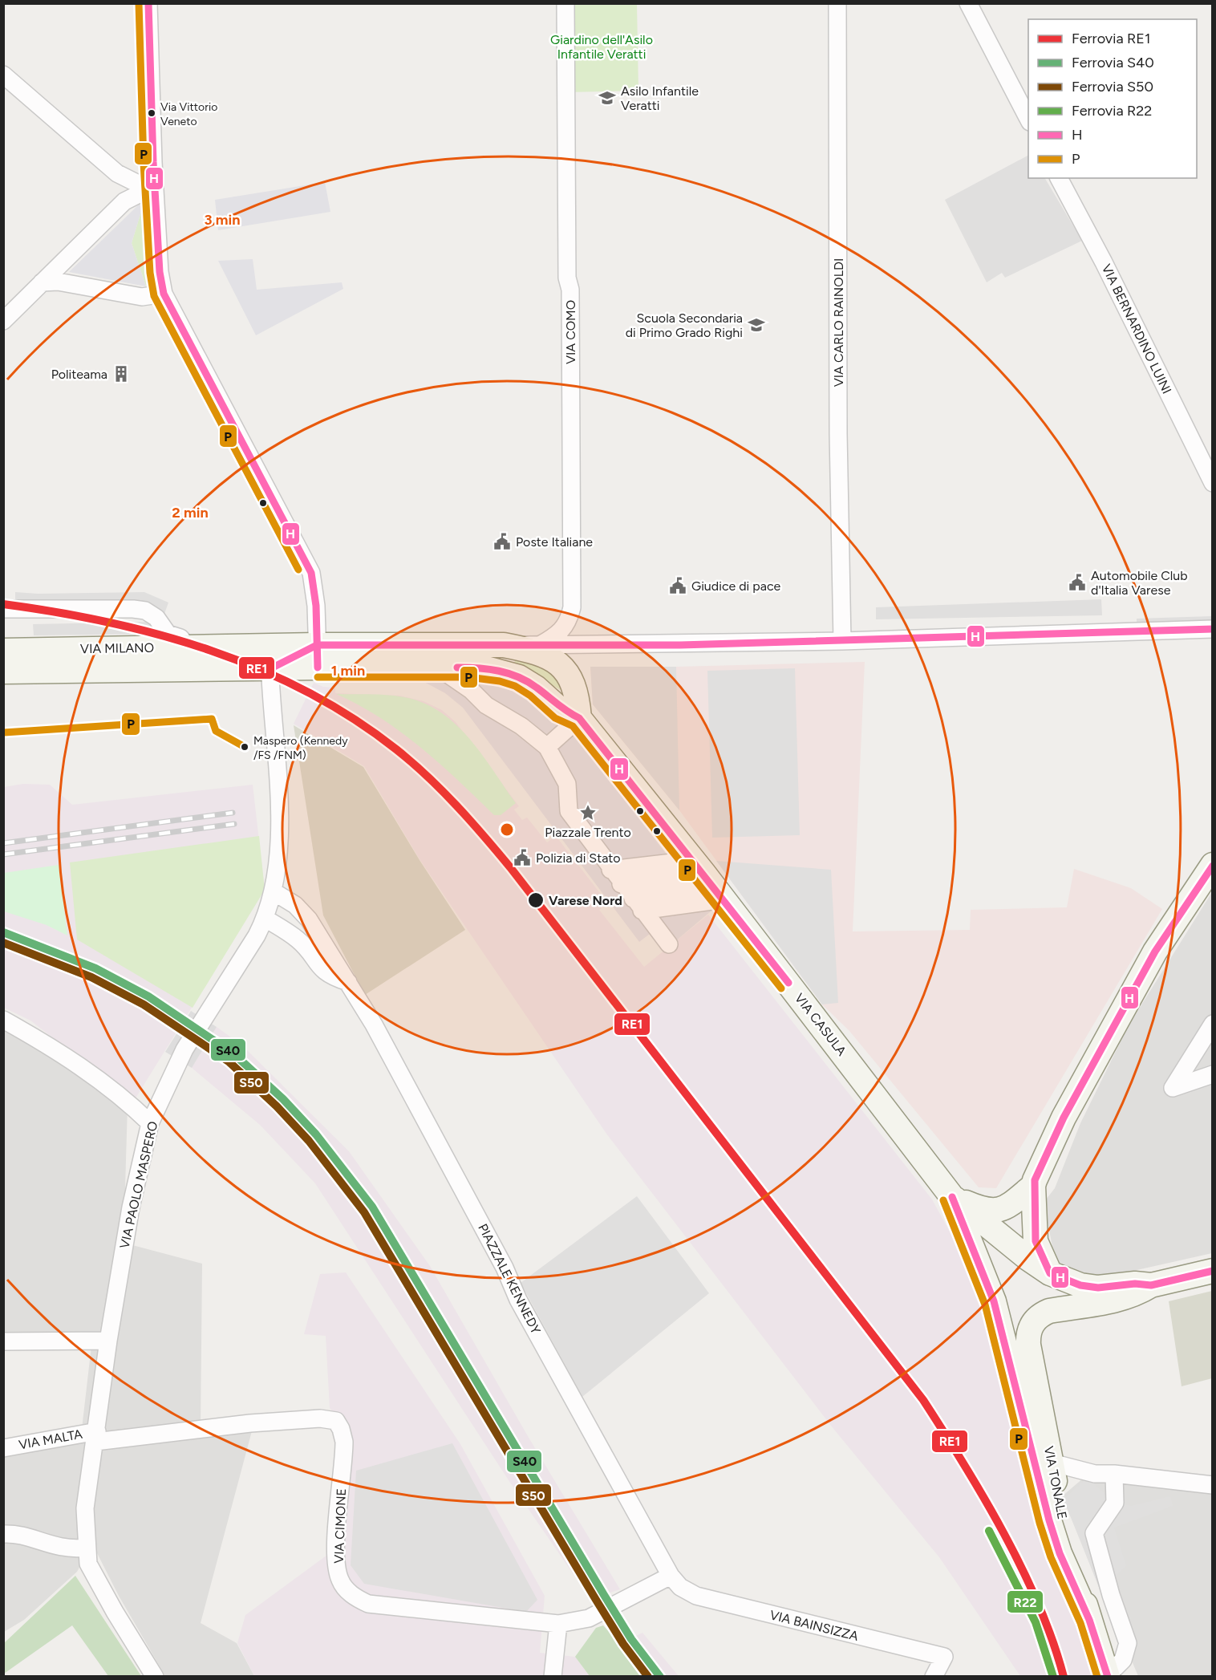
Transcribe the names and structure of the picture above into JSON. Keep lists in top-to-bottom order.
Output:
{
  "streets": {
    "main road": ["VIA MILANO", "VIA CASULA", "VIA TONALE"],
    "street": [
      "VIA CARLO RAINOLDI",
      "VIA BERNARDINO LUINI",
      "VIA COMO",
      "VIA PAOLO MASPERO",
      "PIAZZALE KENNEDY",
      "VIA MALTA",
      "VIA CIMONE",
      "VIA BAINSIZZA"
    ]
  },
  "crossings": [
    ["VIA CARLO RAINOLDI", "VIA MILANO"],
    ["VIA COMO", "VIA MILANO"],
    ["VIA MILANO", "VIA CASULA"],
    ["VIA MILANO", "VIA PAOLO MASPERO"],
    ["VIA PAOLO MASPERO", "PIAZZALE KENNEDY"],
    ["VIA PAOLO MASPERO", "VIA MALTA"],
    ["VIA PAOLO MASPERO", "VIA CIMONE"],
    ["PIAZZALE KENNEDY", "VIA CIMONE"],
    ["PIAZZALE KENNEDY", "VIA BAINSIZZA"],
    ["VIA MALTA", "VIA CIMONE"],
    ["VIA CIMONE", "VIA BAINSIZZA"]
  ],
  "parks": ["Giardino dell'Asilo Infantile Veratti"],
  "places": {
    "school or university": ["Asilo Infantile Veratti", "Scuola Secondaria di Primo Grado Righi"],
    "other": ["Via Vittorio Veneto", "Maspero (Kennedy /FS /FNM)", "Varese Nord"],
    "building": ["Politeama"],
    "public building": [
      "Poste Italiane",
      "Automobile Club d'Italia Varese",
      "Giudice di pace",
      "Polizia di Stato"
    ],
    "place": ["Piazzale Trento"]
  },
  "lines": [
    "transit line H",
    "transit line P",
    "rail line RE1",
    "rail line S40",
    "rail line S50",
    "rail line R22"
  ],
  "legend": [
    "Ferrovia RE1",
    "Ferrovia S40",
    "Ferrovia S50",
    "Ferrovia R22",
    "H",
    "P"
  ],
  "rings": ["3 min", "2 min", "1 min"]
}
